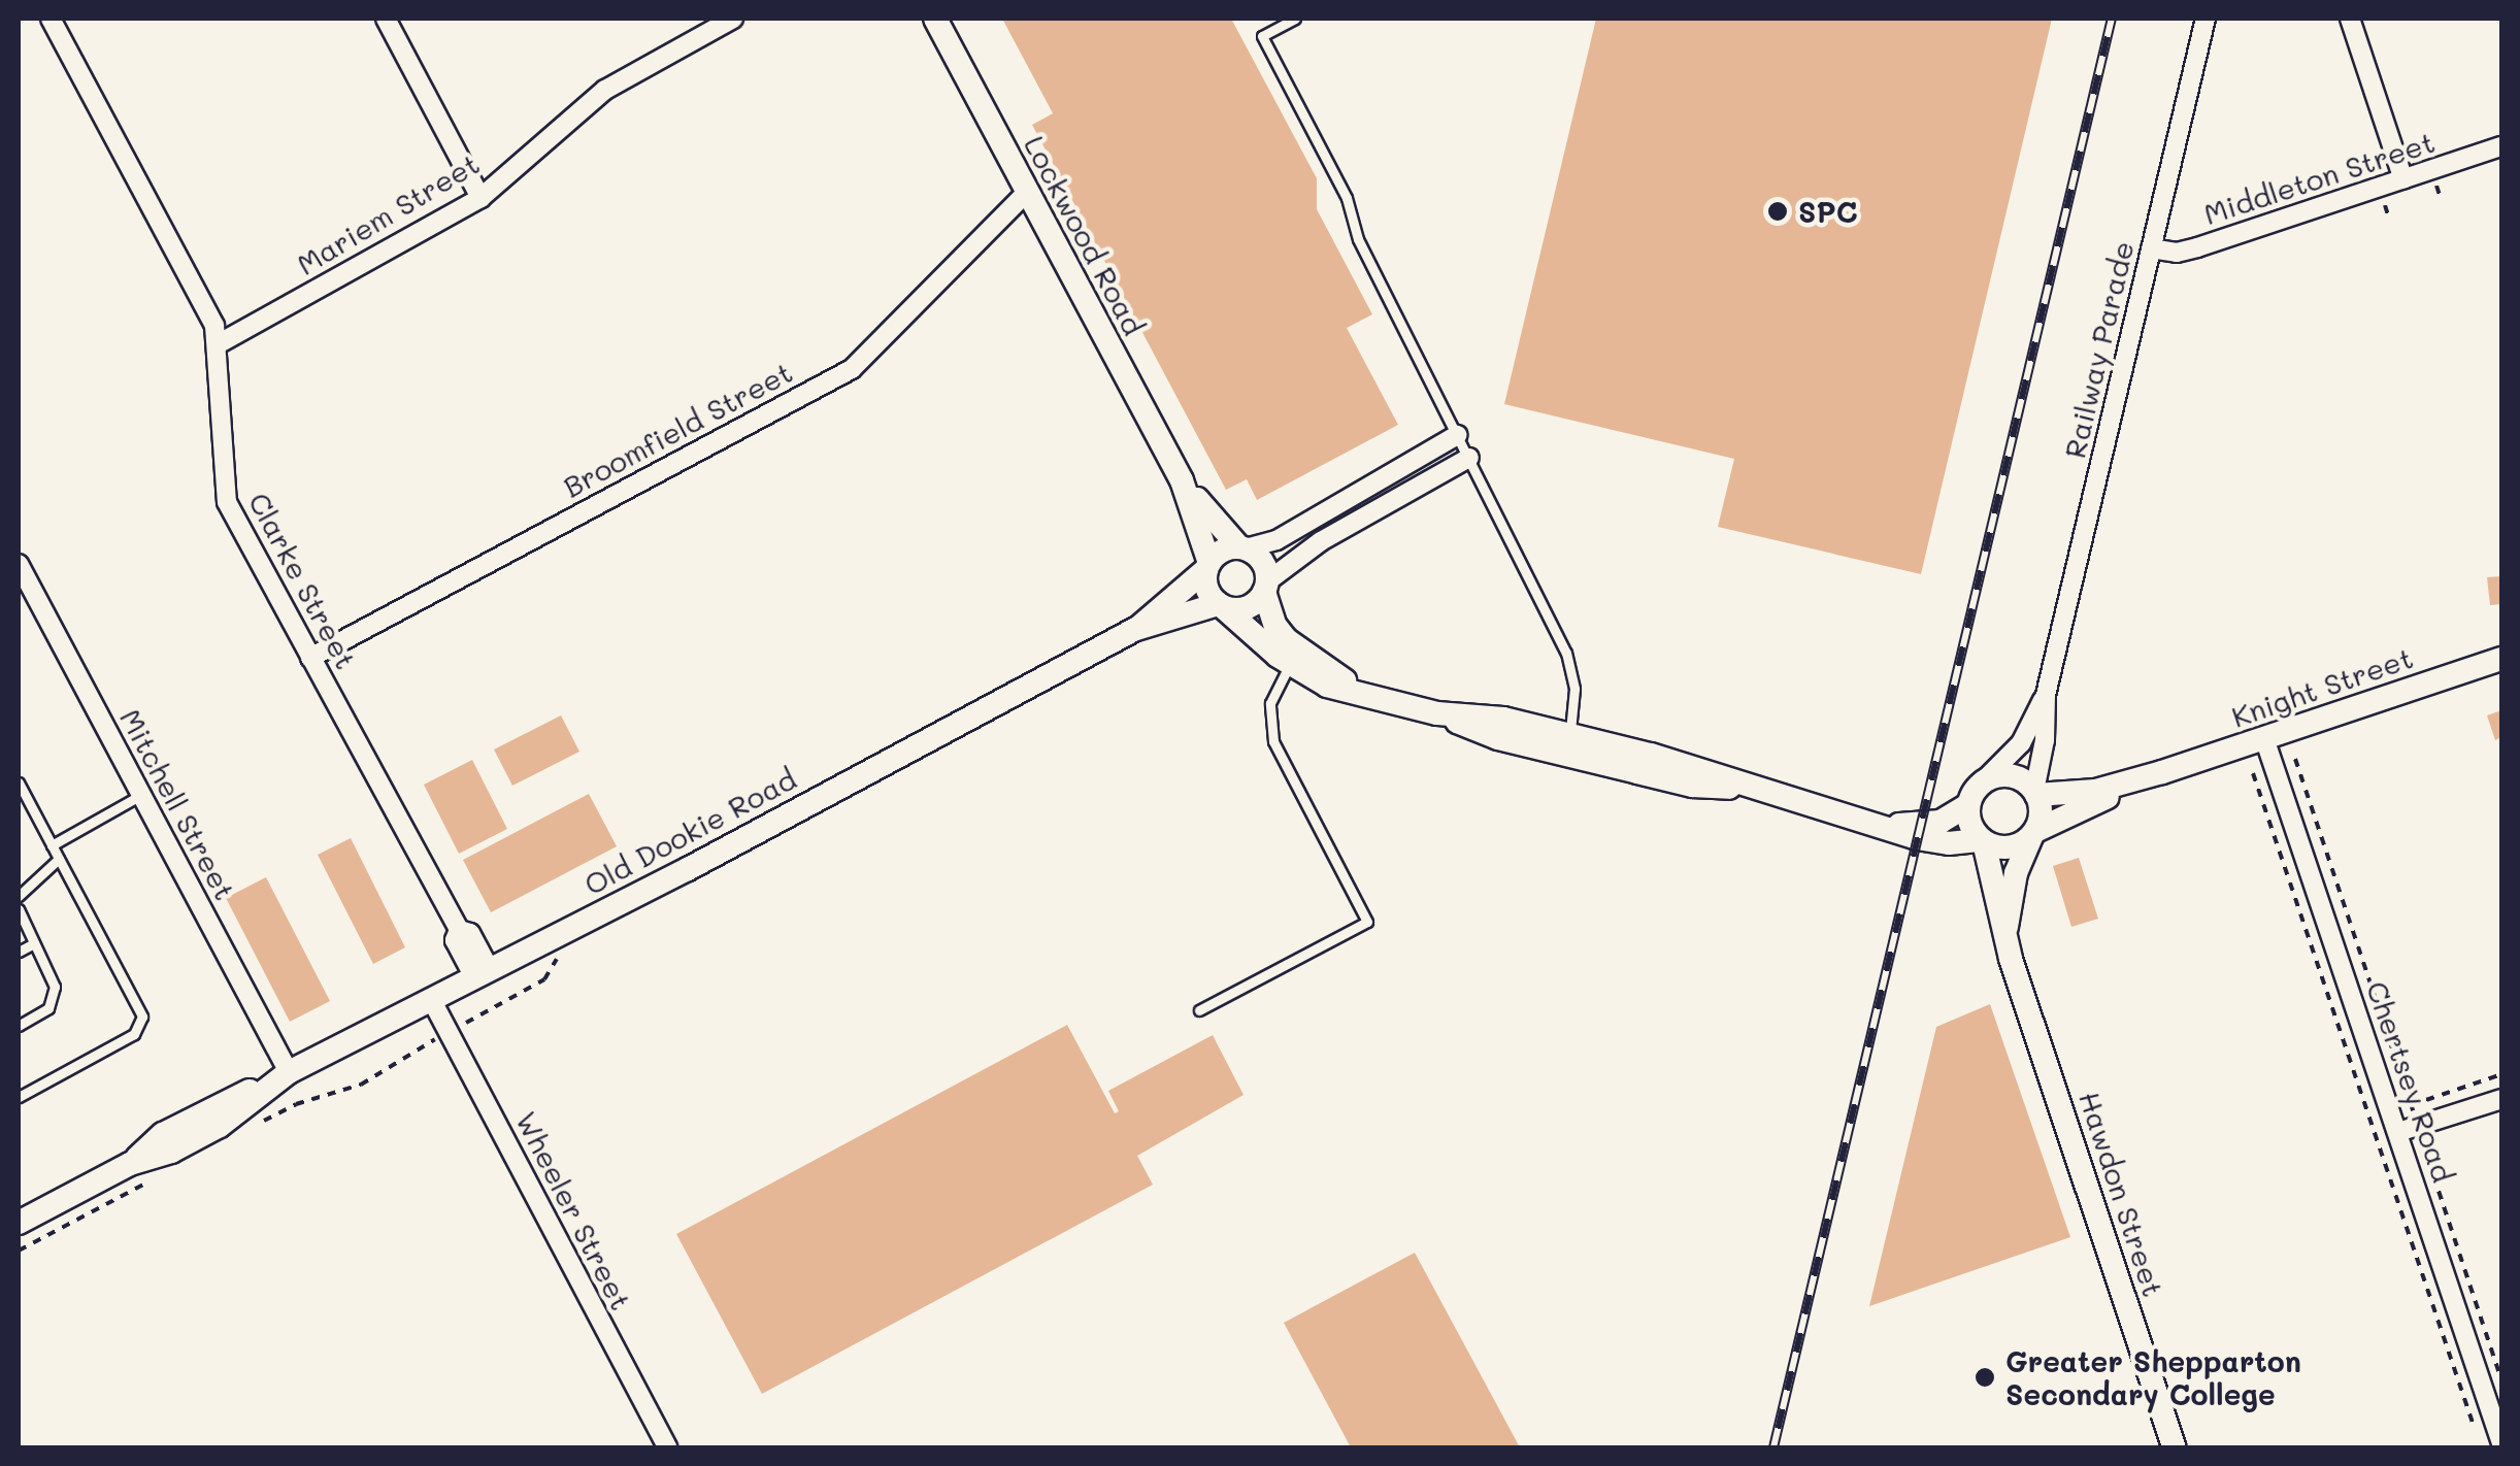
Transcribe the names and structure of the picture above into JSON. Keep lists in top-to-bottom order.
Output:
{
  "streets": {
    "street": [
      "Middleton Street",
      "Mariem Street",
      "Lockwood Road",
      "Railway Parade",
      "Broomfield Street",
      "Clarke Street",
      "Knight Street",
      "Mitchell Street",
      "Old Dookie Road",
      "Chertsey Road",
      "Hawdon Street",
      "Wheeler Street"
    ]
  },
  "crossings": [
    ["Middleton Street", "Railway Parade"],
    ["Mariem Street", "Clarke Street"],
    ["Lockwood Road", "Broomfield Street"],
    ["Lockwood Road", "Old Dookie Road"],
    ["Railway Parade", "Knight Street"],
    ["Railway Parade", "Hawdon Street"],
    ["Broomfield Street", "Clarke Street"],
    ["Clarke Street", "Old Dookie Road"],
    ["Knight Street", "Chertsey Road"],
    ["Knight Street", "Hawdon Street"],
    ["Mitchell Street", "Old Dookie Road"],
    ["Old Dookie Road", "Wheeler Street"]
  ],
  "places": ["SPC", "Greater Shepparton Secondary College"]
}
